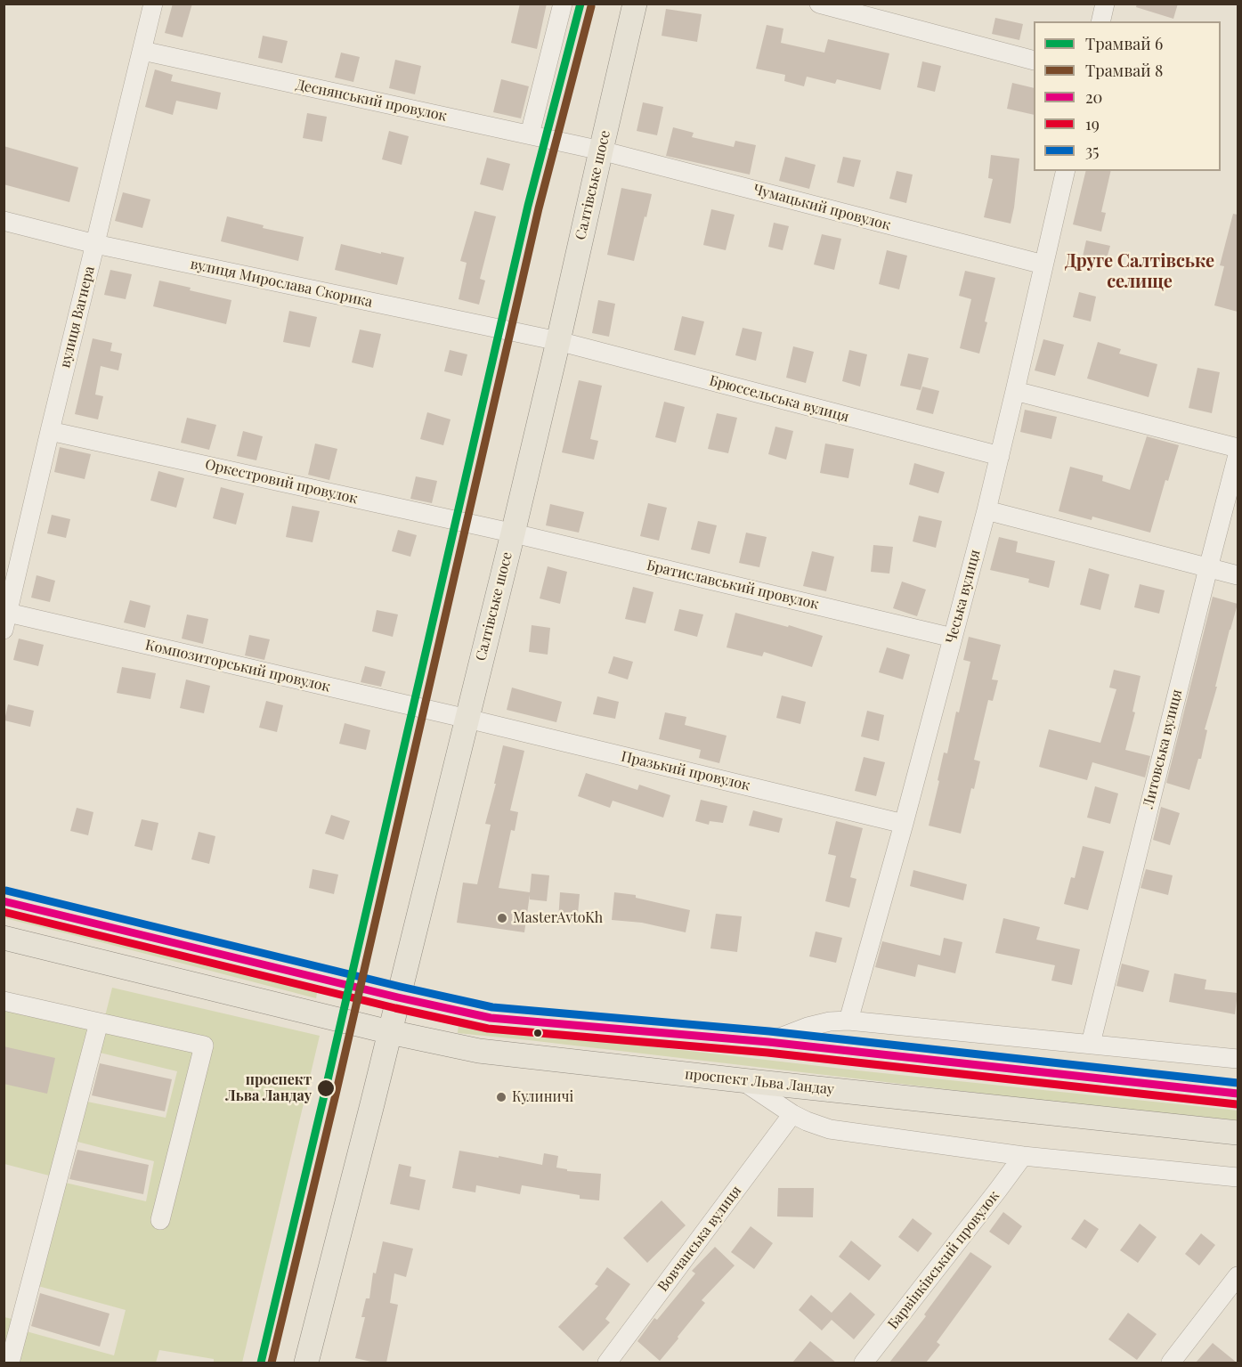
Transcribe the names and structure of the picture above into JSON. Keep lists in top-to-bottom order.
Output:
{
  "streets": {
    "main road": ["Салтівське шосе", "проспект Льва Ландау"],
    "street": [
      "Деснянський провулок",
      "Чумацький провулок",
      "вулиця Мирослава Скорика",
      "вулиця Вагнера",
      "Брюссельська вулиця",
      "Оркестровий провулок",
      "Братиславський провулок",
      "Чеська вулиця",
      "Композиторський провулок",
      "Литовська вулиця",
      "Празький провулок",
      "Вовчанська вулиця",
      "Барвінківський провулок"
    ]
  },
  "crossings": [
    ["Деснянський провулок", "Салтівське шосе"],
    ["Деснянський провулок", "Чумацький провулок"],
    ["Деснянський провулок", "вулиця Вагнера"],
    ["Салтівське шосе", "Чумацький провулок"],
    ["Салтівське шосе", "вулиця Мирослава Скорика"],
    ["Салтівське шосе", "Брюссельська вулиця"],
    ["Салтівське шосе", "Оркестровий провулок"],
    ["Салтівське шосе", "Братиславський провулок"],
    ["Салтівське шосе", "Композиторський провулок"],
    ["Салтівське шосе", "Празький провулок"],
    ["Салтівське шосе", "проспект Льва Ландау"],
    ["Чумацький провулок", "Чеська вулиця"],
    ["вулиця Мирослава Скорика", "вулиця Вагнера"],
    ["вулиця Мирослава Скорика", "Брюссельська вулиця"],
    ["вулиця Вагнера", "Оркестровий провулок"],
    ["вулиця Вагнера", "Композиторський провулок"],
    ["Брюссельська вулиця", "Чеська вулиця"],
    ["Оркестровий провулок", "Братиславський провулок"],
    ["Братиславський провулок", "Чеська вулиця"],
    ["Чеська вулиця", "Празький провулок"],
    ["Композиторський провулок", "Празький провулок"]
  ],
  "districts": ["Друге Салтівське селище"],
  "places": ["MasterAvtoKh", "проспект Льва Ландау", "Кулиничі"],
  "lines": [
    "tram line 6",
    "tram line 8",
    "transit line 35",
    "transit line 20",
    "transit line 19"
  ],
  "legend": [
    "Трамвай 6",
    "Трамвай 8",
    "20",
    "19",
    "35"
  ]
}
